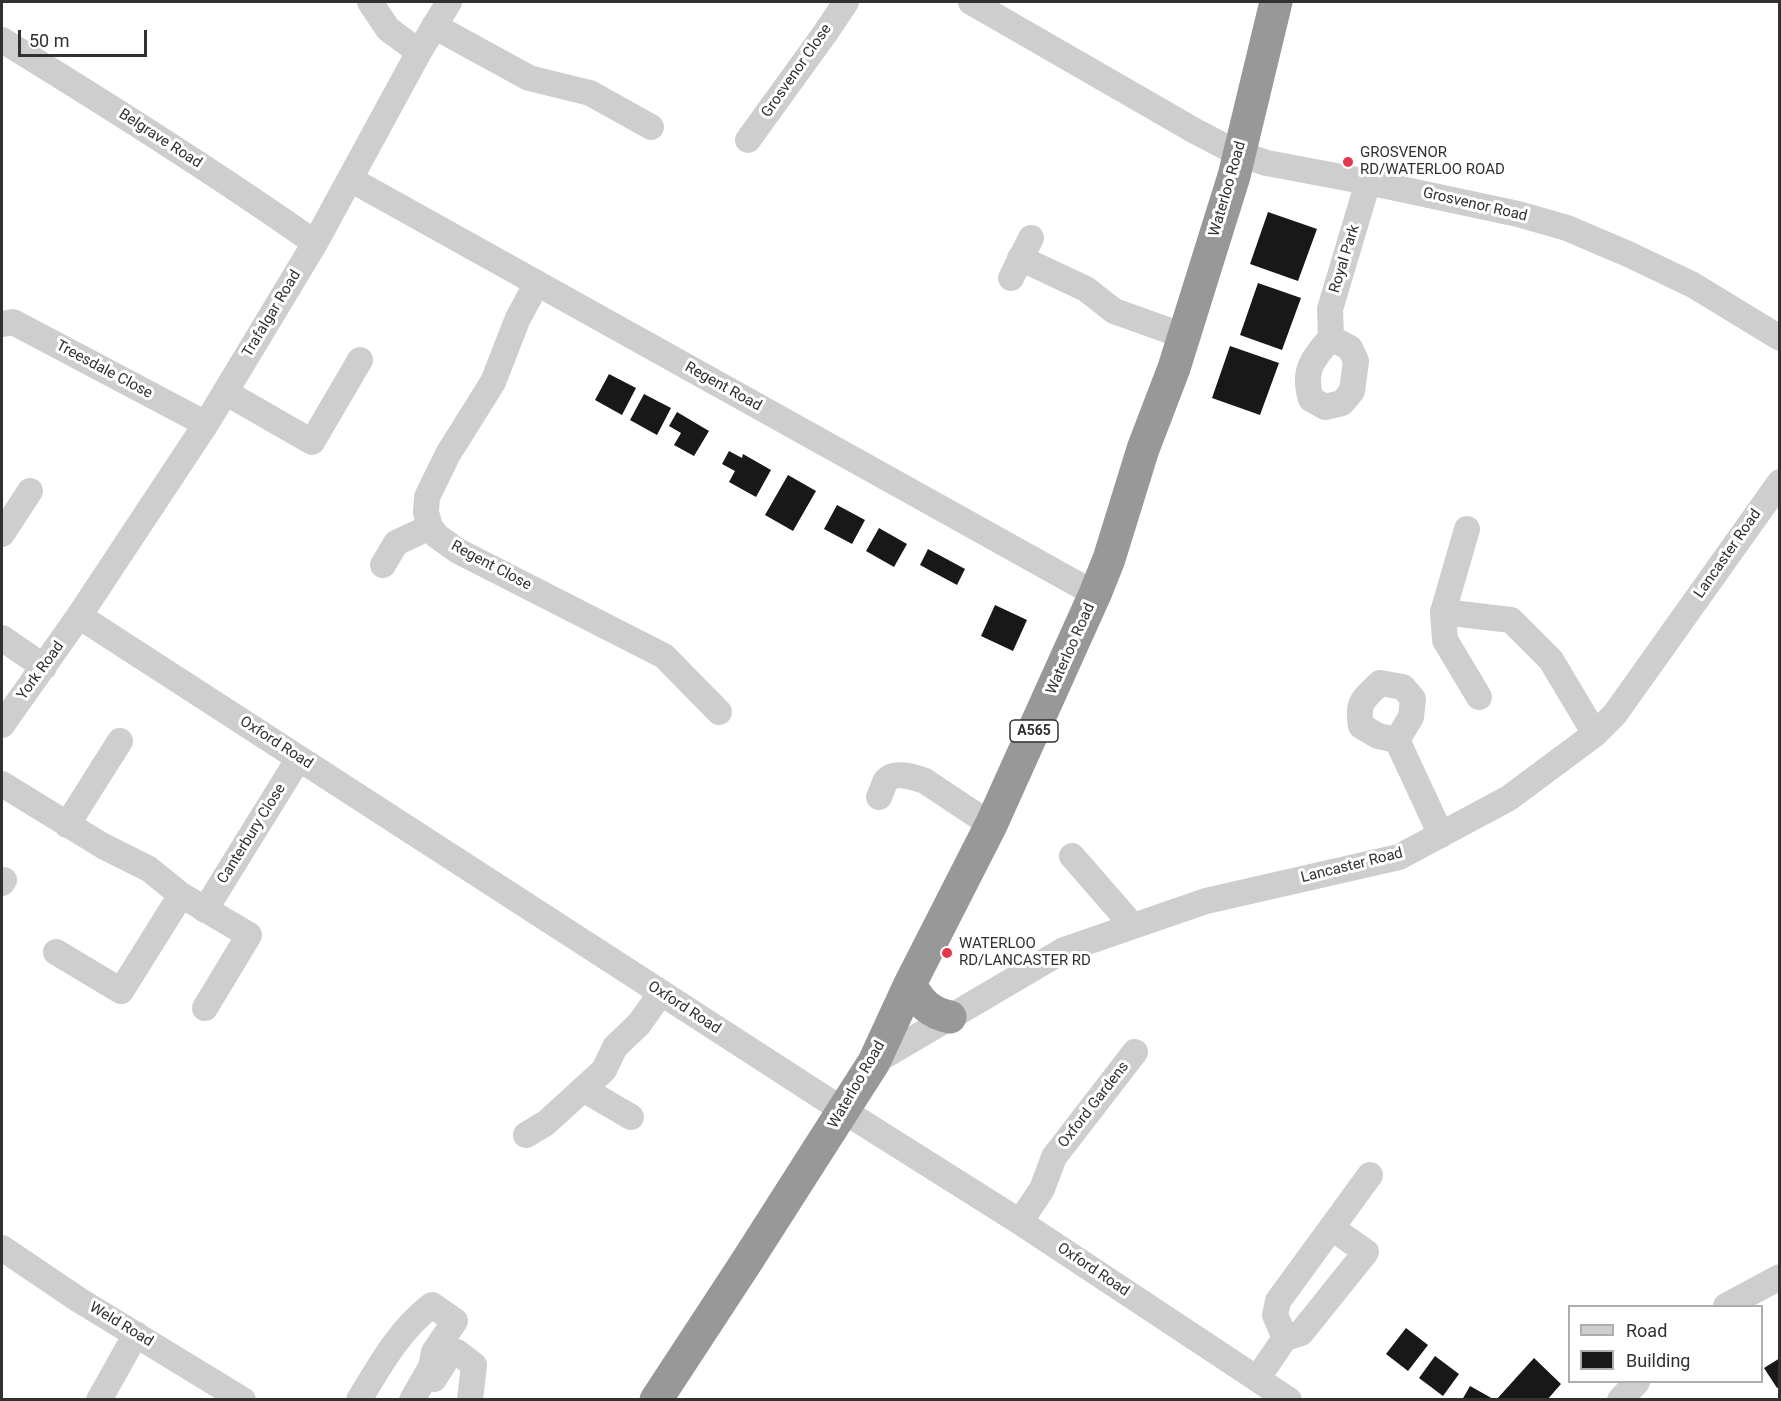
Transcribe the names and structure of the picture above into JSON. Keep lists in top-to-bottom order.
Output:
{
  "streets": {
    "highway": ["Waterloo Road", "A565"],
    "street": [
      "Grosvenor Close",
      "Belgrave Road",
      "Grosvenor Road",
      "Royal Park",
      "Trafalgar Road",
      "Treesdale Close",
      "Regent Road",
      "Lancaster Road",
      "Regent Close",
      "York Road",
      "Oxford Road",
      "Canterbury Close",
      "Oxford Gardens",
      "Weld Road"
    ]
  },
  "crossings": [
    ["Belgrave Road", "Trafalgar Road"],
    ["Waterloo Road", "Grosvenor Road"],
    ["Waterloo Road", "Regent Road"],
    ["Waterloo Road", "Lancaster Road"],
    ["Waterloo Road", "Oxford Road"],
    ["Grosvenor Road", "Royal Park"],
    ["Trafalgar Road", "Treesdale Close"],
    ["Trafalgar Road", "Regent Road"],
    ["Trafalgar Road", "York Road"],
    ["Trafalgar Road", "Oxford Road"],
    ["York Road", "Oxford Road"],
    ["Oxford Road", "Canterbury Close"],
    ["Oxford Road", "Oxford Gardens"]
  ],
  "places": ["GROSVENOR RD/WATERLOO ROAD", "WATERLOO RD/LANCASTER RD"],
  "legend": ["Road", "Building"],
  "scale_bar": "50 m"
}
